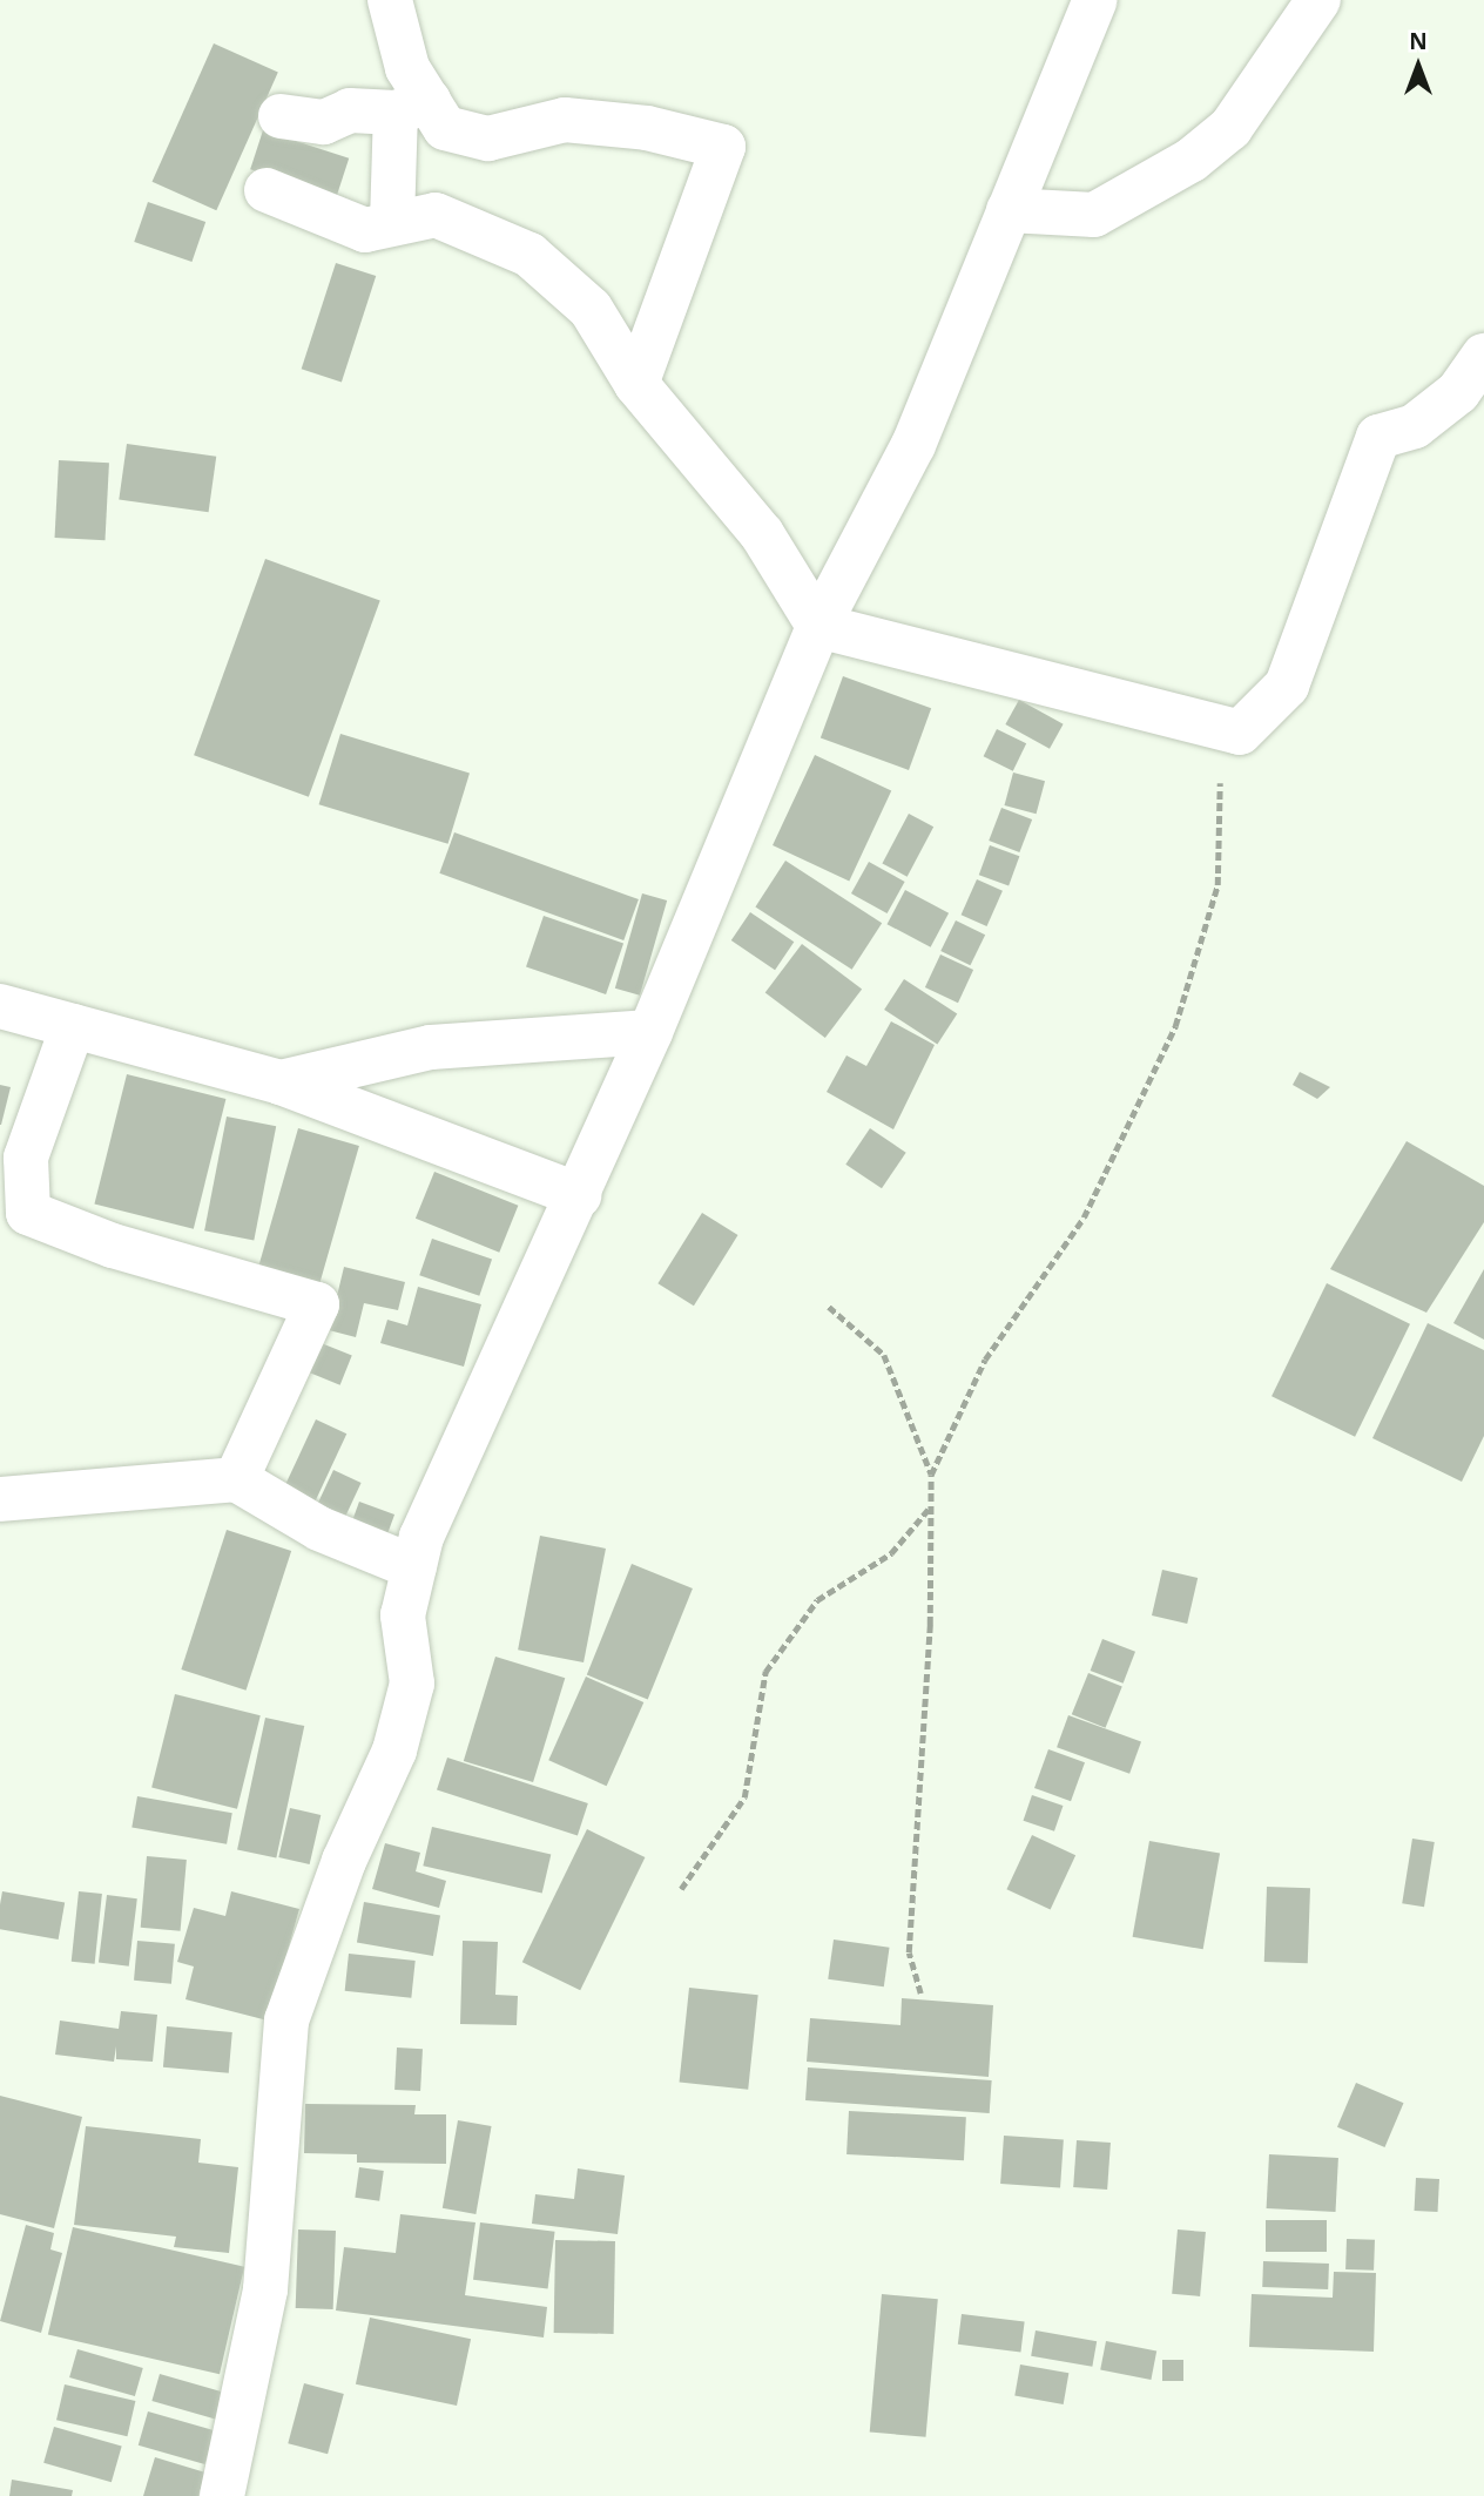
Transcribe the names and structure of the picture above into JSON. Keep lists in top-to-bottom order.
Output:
{
  "north": "top"
}
